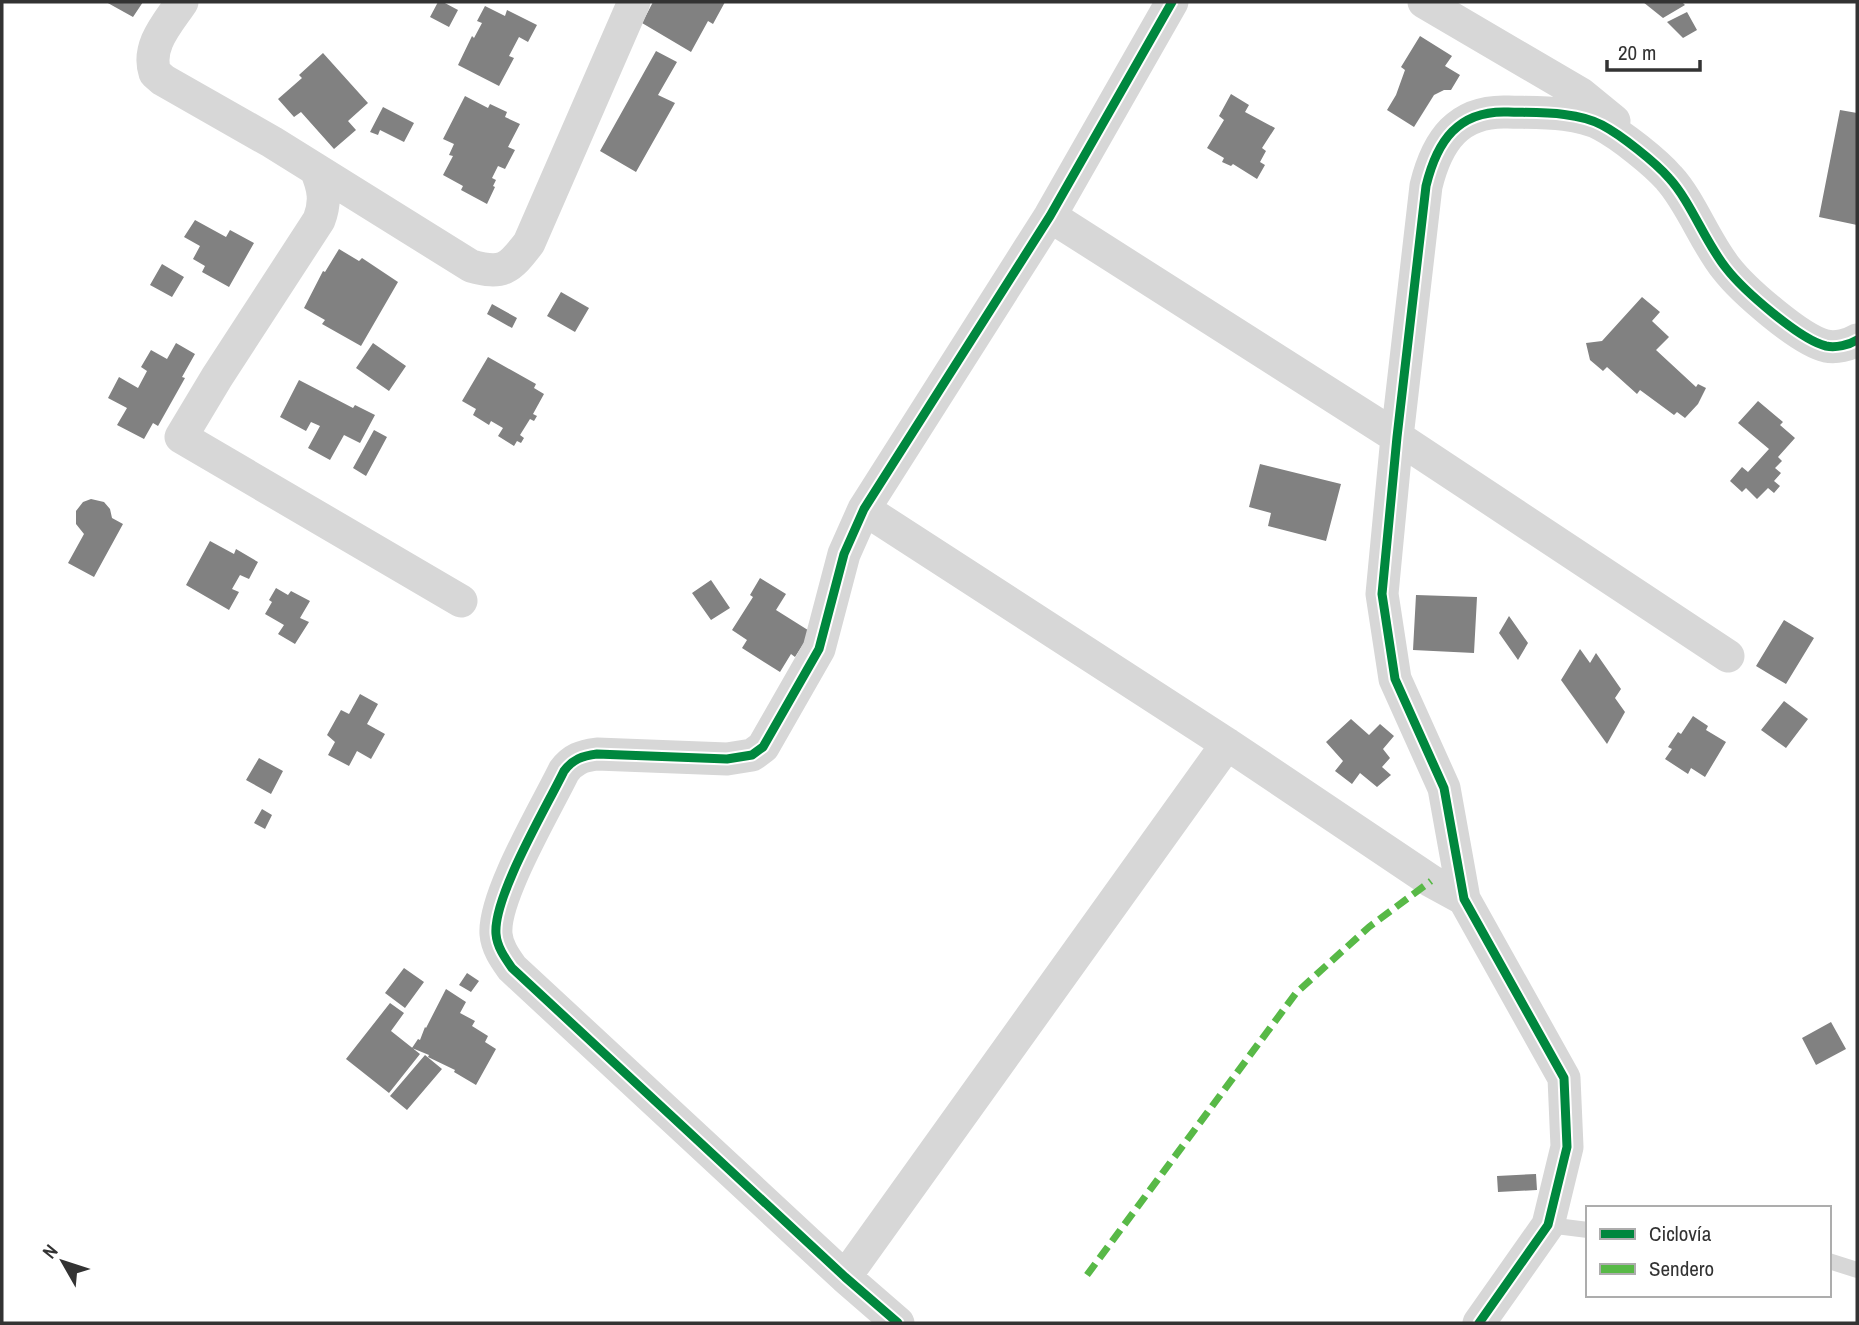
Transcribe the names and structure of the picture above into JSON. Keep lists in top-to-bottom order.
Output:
{
  "legend": ["Ciclovía", "Sendero"],
  "scale_bar": "20 m",
  "north": "top left"
}
